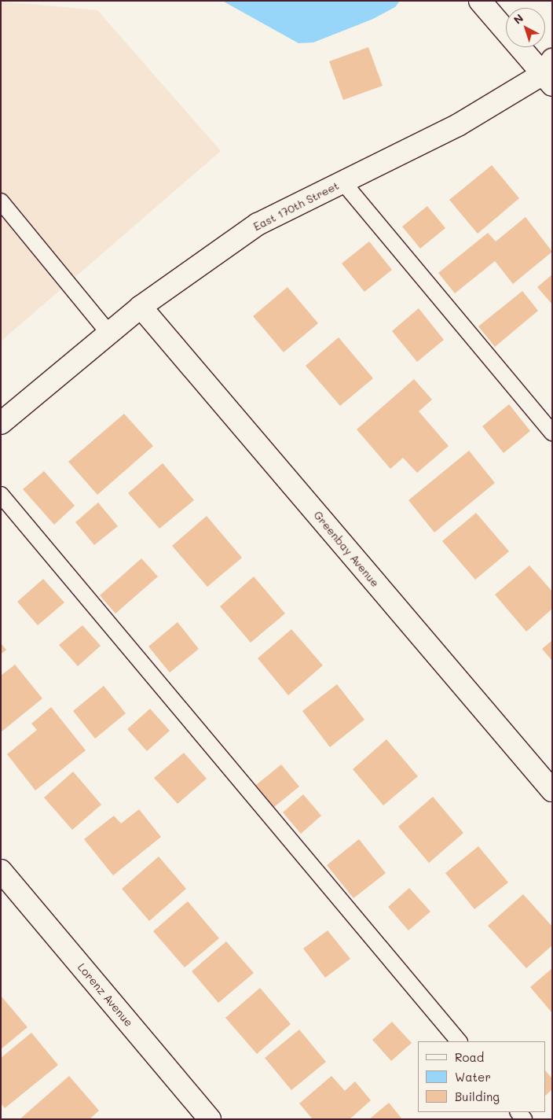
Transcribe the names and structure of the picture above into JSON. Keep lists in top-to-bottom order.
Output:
{
  "streets": {
    "street": ["East 170th Street", "Greenbay Avenue", "Lorenz Avenue"]
  },
  "crossings": [
    ["East 170th Street", "Greenbay Avenue"]
  ],
  "legend": ["Road", "Water", "Building"],
  "north": "top left"
}
